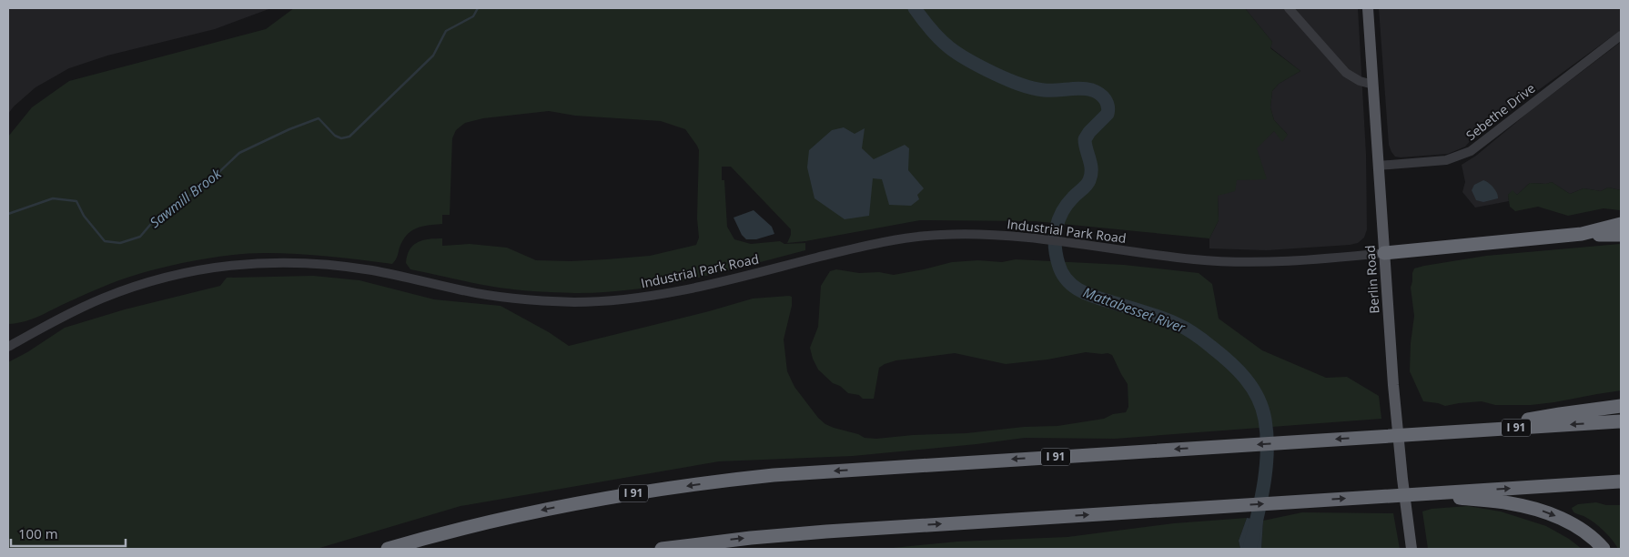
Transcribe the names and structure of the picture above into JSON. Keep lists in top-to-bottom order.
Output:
{
  "streets": {
    "highway": ["I 91"],
    "main road": ["Berlin Road"],
    "street": ["Sebethe Drive", "Industrial Park Road"]
  },
  "crossings": [
    ["Sebethe Drive", "Berlin Road"],
    ["Industrial Park Road", "Berlin Road"]
  ],
  "water": ["Sawmill Brook", "Mattabesset River"],
  "scale_bar": "100 m"
}
